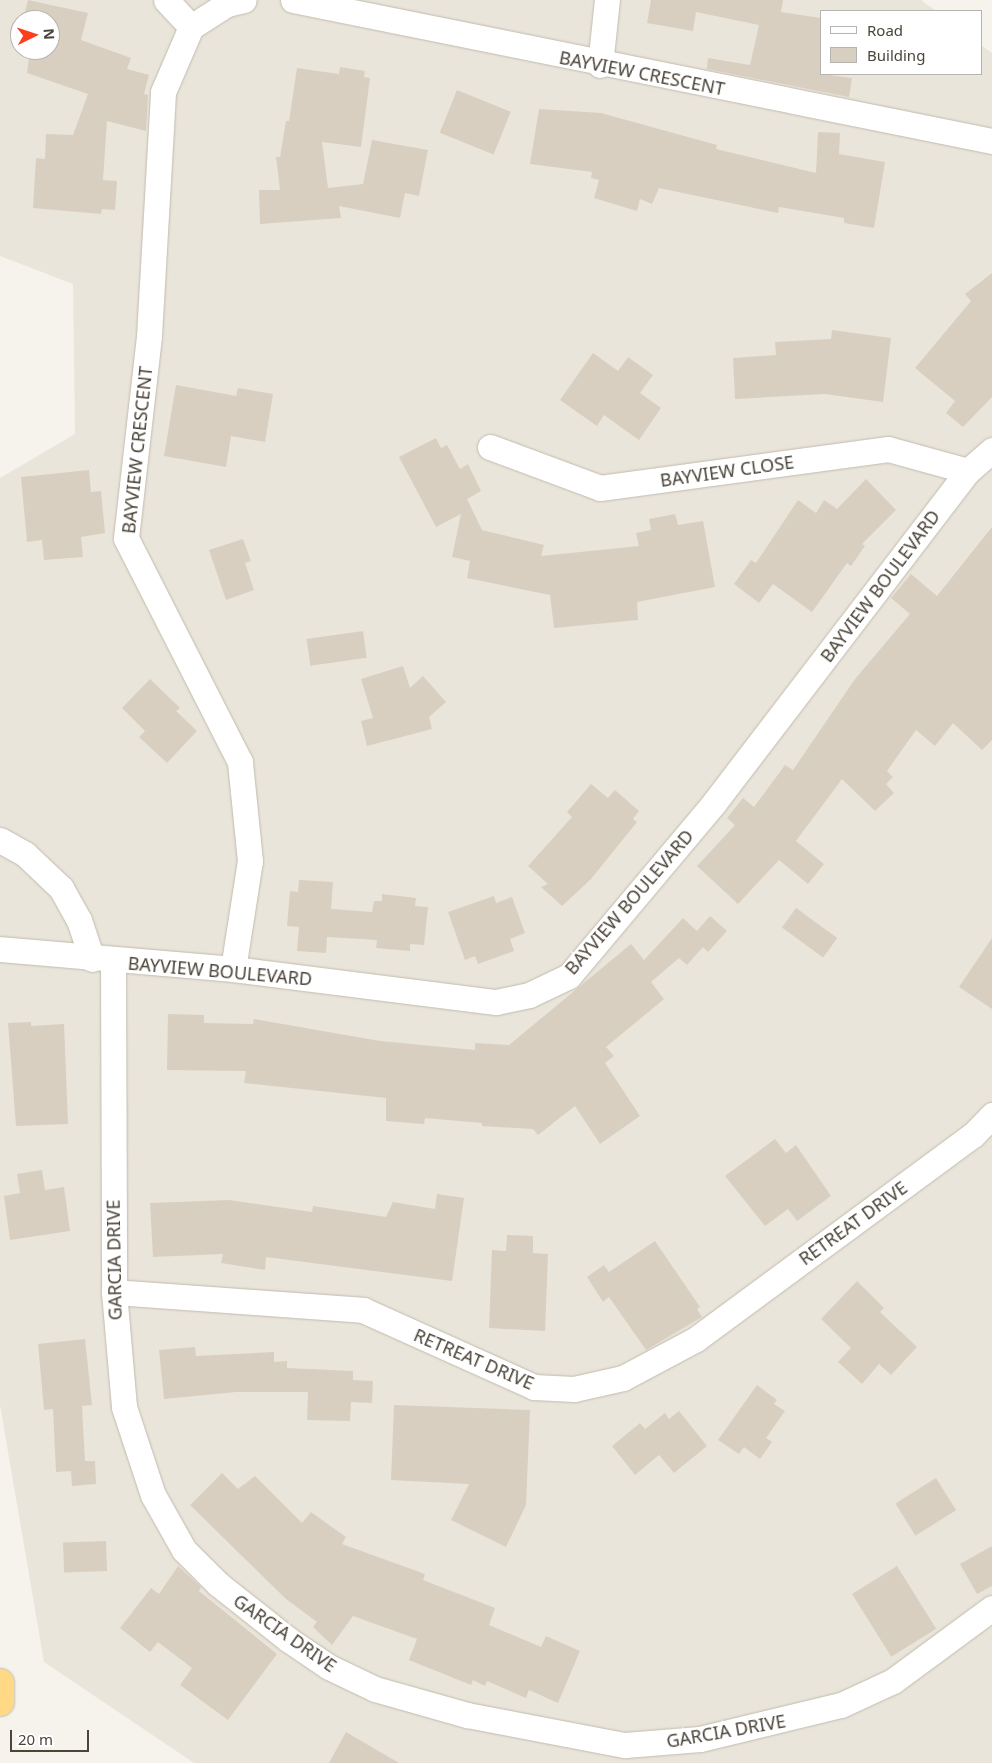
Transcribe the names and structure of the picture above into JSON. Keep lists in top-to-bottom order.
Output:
{
  "streets": {
    "street": [
      "BAYVIEW CRESCENT",
      "BAYVIEW CLOSE",
      "BAYVIEW BOULEVARD",
      "RETREAT DRIVE",
      "GARCIA DRIVE"
    ]
  },
  "crossings": [
    ["BAYVIEW CRESCENT", "BAYVIEW BOULEVARD"],
    ["BAYVIEW CLOSE", "BAYVIEW BOULEVARD"],
    ["BAYVIEW BOULEVARD", "GARCIA DRIVE"],
    ["RETREAT DRIVE", "GARCIA DRIVE"]
  ],
  "legend": ["Road", "Building"],
  "scale_bar": "20 m",
  "north": "right"
}
